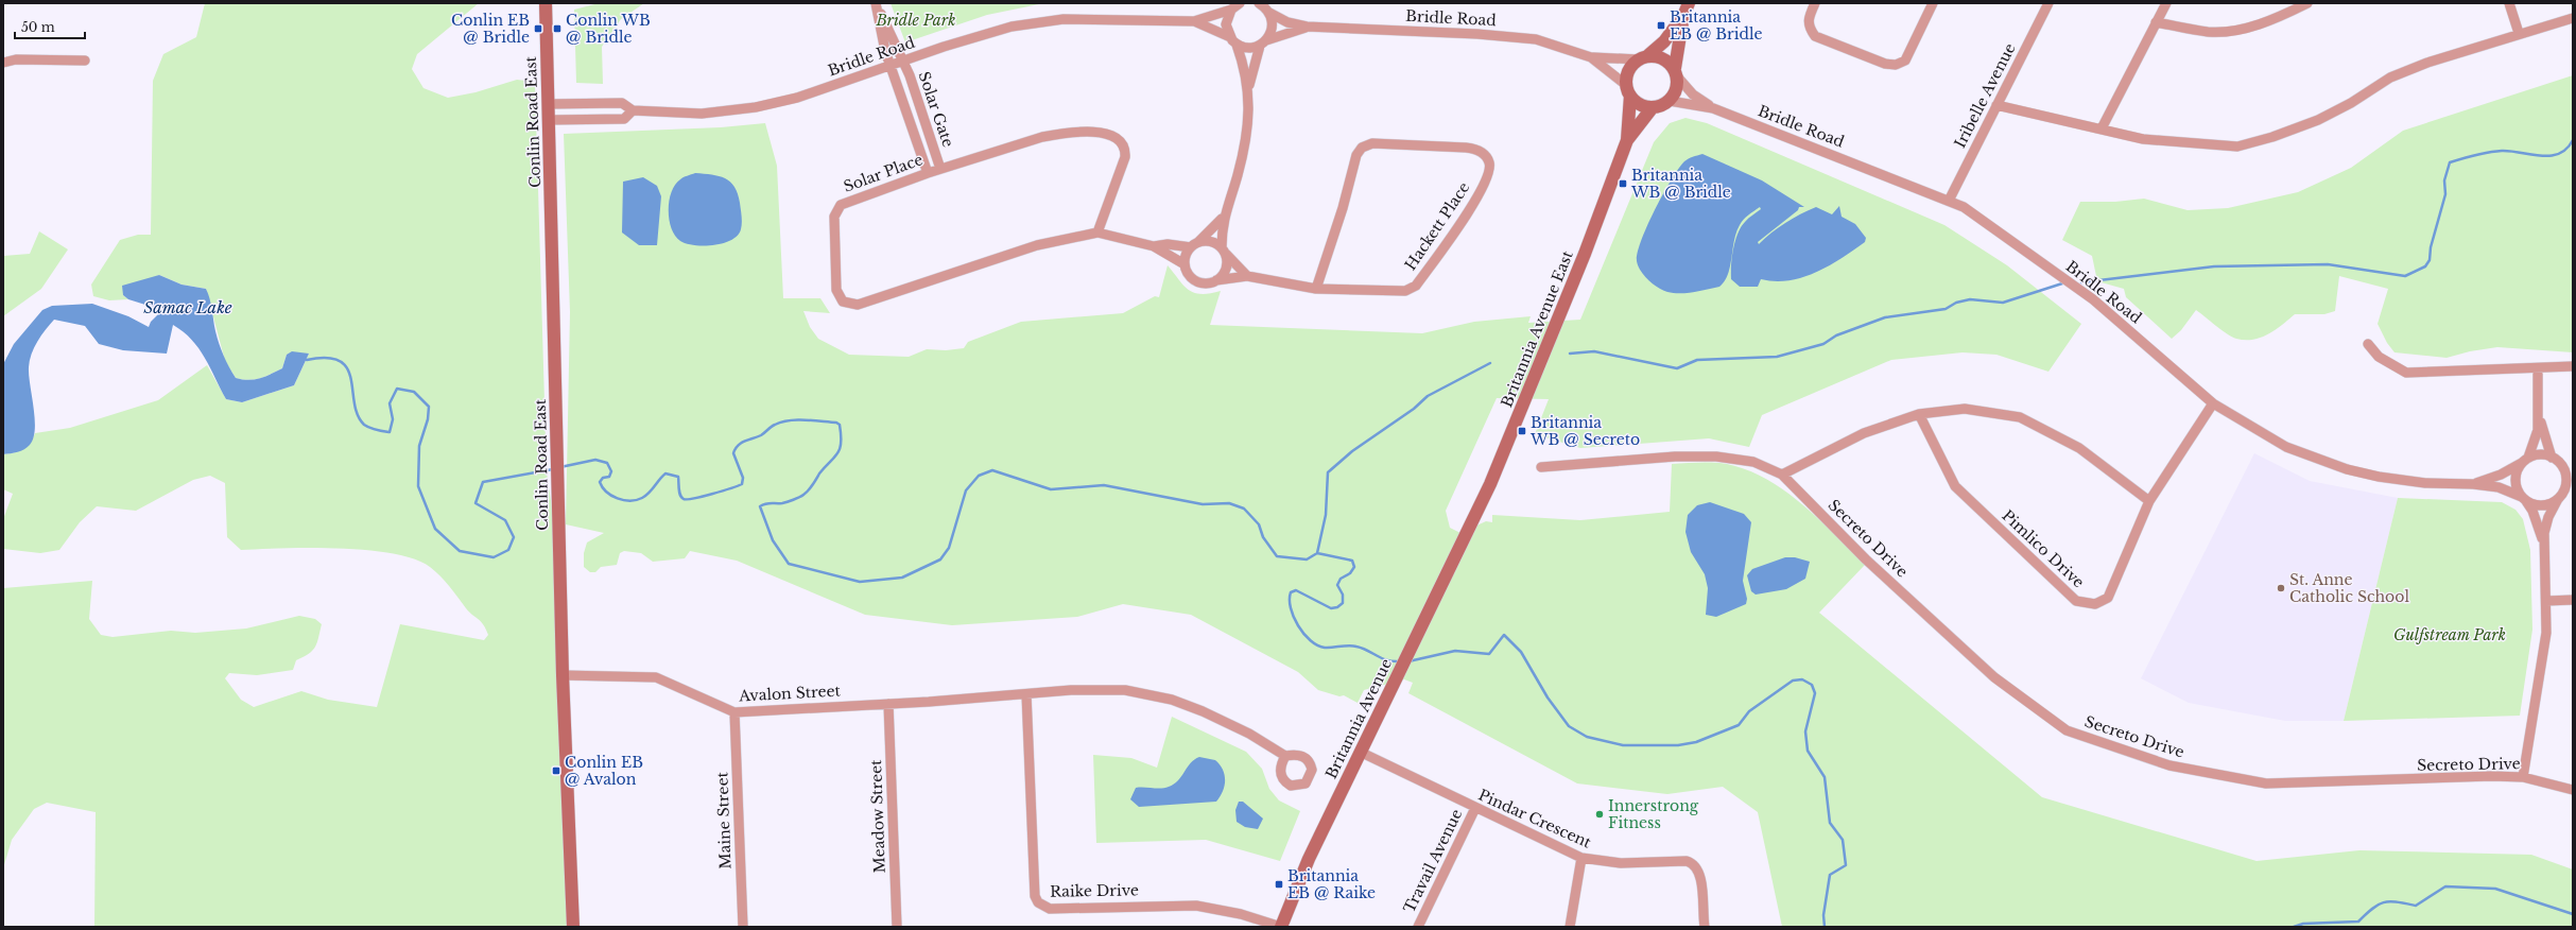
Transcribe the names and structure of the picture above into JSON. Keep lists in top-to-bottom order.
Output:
{
  "streets": {
    "street": [
      "Bridle Road",
      "Iribelle Avenue",
      "Solar Gate",
      "Conlin Road East",
      "Solar Place",
      "Hackett Place",
      "Britannia Avenue East",
      "Secreto Drive",
      "Pimlico Drive",
      "Avalon Street",
      "Britannia Avenue",
      "Meadow Street",
      "Pindar Crescent",
      "Maine Street",
      "Travail Avenue",
      "Raike Drive"
    ]
  },
  "crossings": [
    ["Bridle Road", "Iribelle Avenue"],
    ["Bridle Road", "Solar Gate"],
    ["Bridle Road", "Conlin Road East"],
    ["Bridle Road", "Britannia Avenue East"],
    ["Bridle Road", "Pimlico Drive"],
    ["Solar Gate", "Solar Place"],
    ["Conlin Road East", "Avalon Street"],
    ["Solar Place", "Hackett Place"],
    ["Britannia Avenue East", "Britannia Avenue"],
    ["Avalon Street", "Meadow Street"],
    ["Avalon Street", "Maine Street"],
    ["Avalon Street", "Raike Drive"],
    ["Britannia Avenue", "Pindar Crescent"],
    ["Britannia Avenue", "Raike Drive"],
    ["Pindar Crescent", "Travail Avenue"]
  ],
  "water": ["Samac Lake"],
  "parks": ["Bridle Park", "Gulfstream Park"],
  "places": {
    "transit": [
      "Britannia EB @ Bridle",
      "Conlin EB @ Bridle",
      "Conlin WB @ Bridle",
      "Britannia WB @ Bridle",
      "Britannia WB @ Secreto",
      "Conlin EB @ Avalon",
      "Britannia EB @ Raike"
    ],
    "other": ["St. Anne Catholic School", "Innerstrong Fitness"]
  },
  "scale_bar": "50 m"
}
